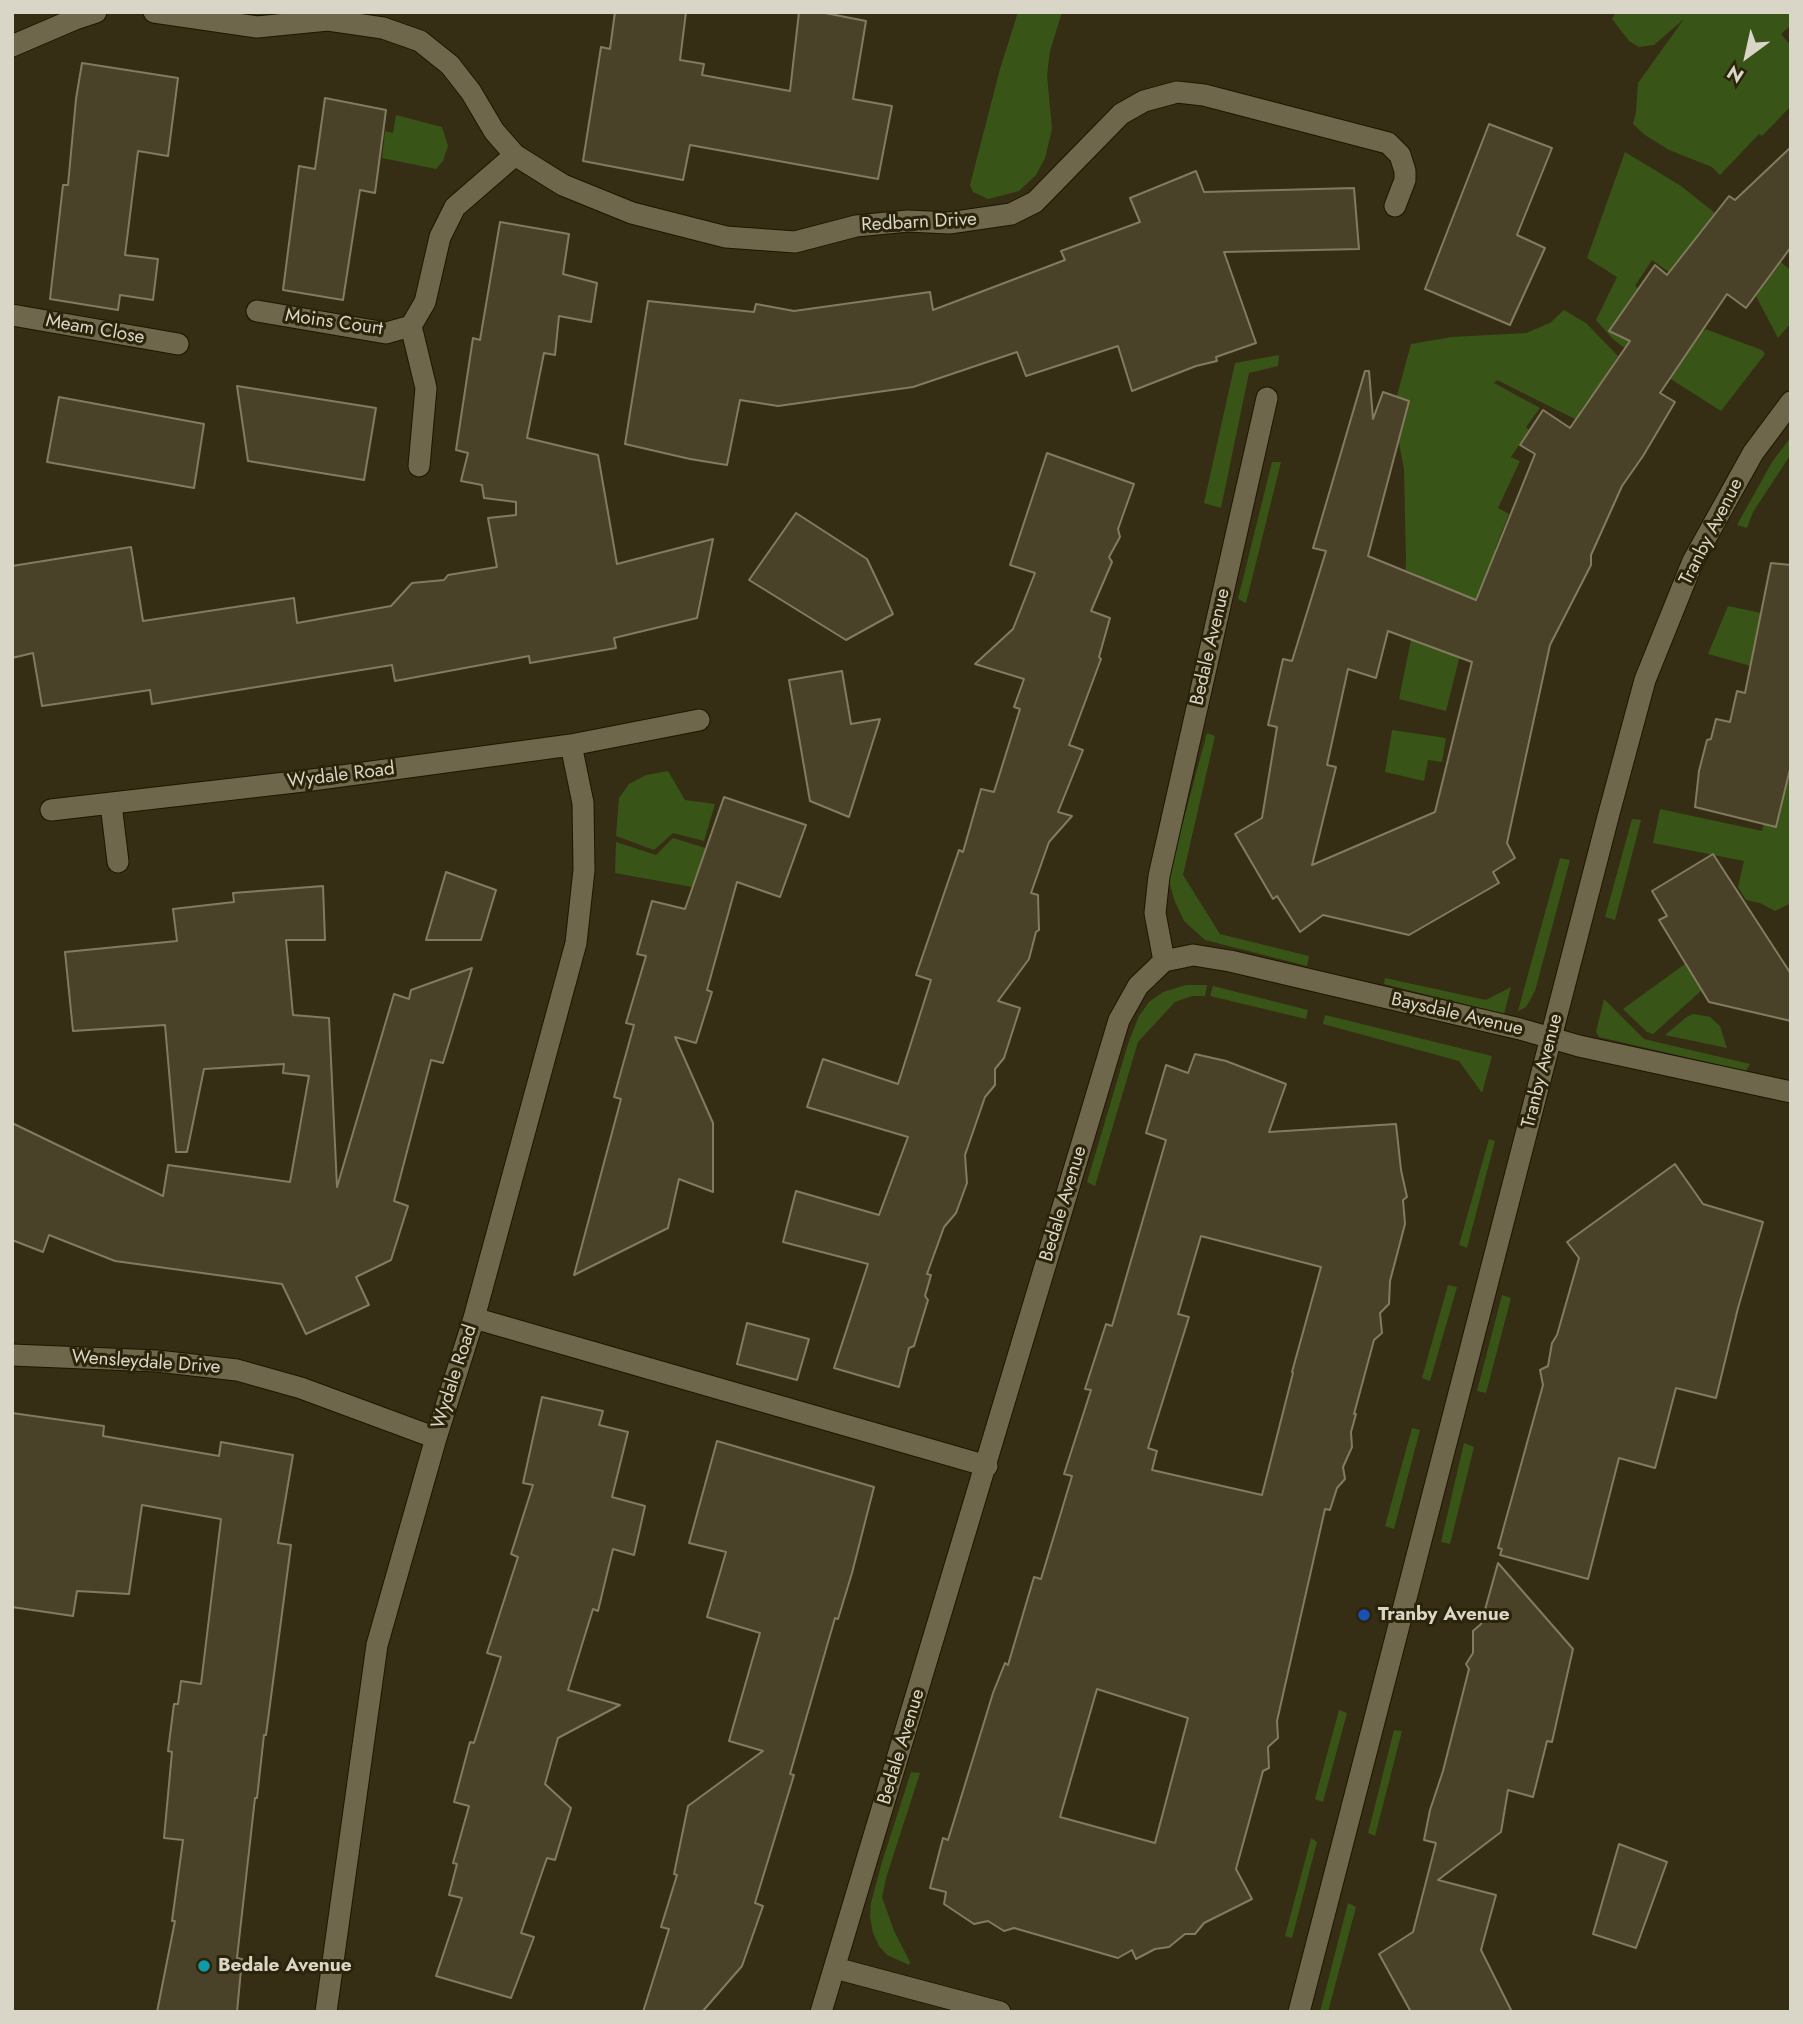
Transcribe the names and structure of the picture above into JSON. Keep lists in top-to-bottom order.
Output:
{
  "streets": {
    "street": [
      "Redbarn Drive",
      "Moins Court",
      "Meam Close",
      "Tranby Avenue",
      "Bedale Avenue",
      "Wydale Road",
      "Baysdale Avenue",
      "Wensleydale Drive"
    ]
  },
  "crossings": [
    ["Redbarn Drive", "Moins Court"],
    ["Tranby Avenue", "Baysdale Avenue"],
    ["Bedale Avenue", "Baysdale Avenue"],
    ["Wydale Road", "Wensleydale Drive"]
  ],
  "places": ["Tranby Avenue", "Bedale Avenue"],
  "north": "bottom left"
}
